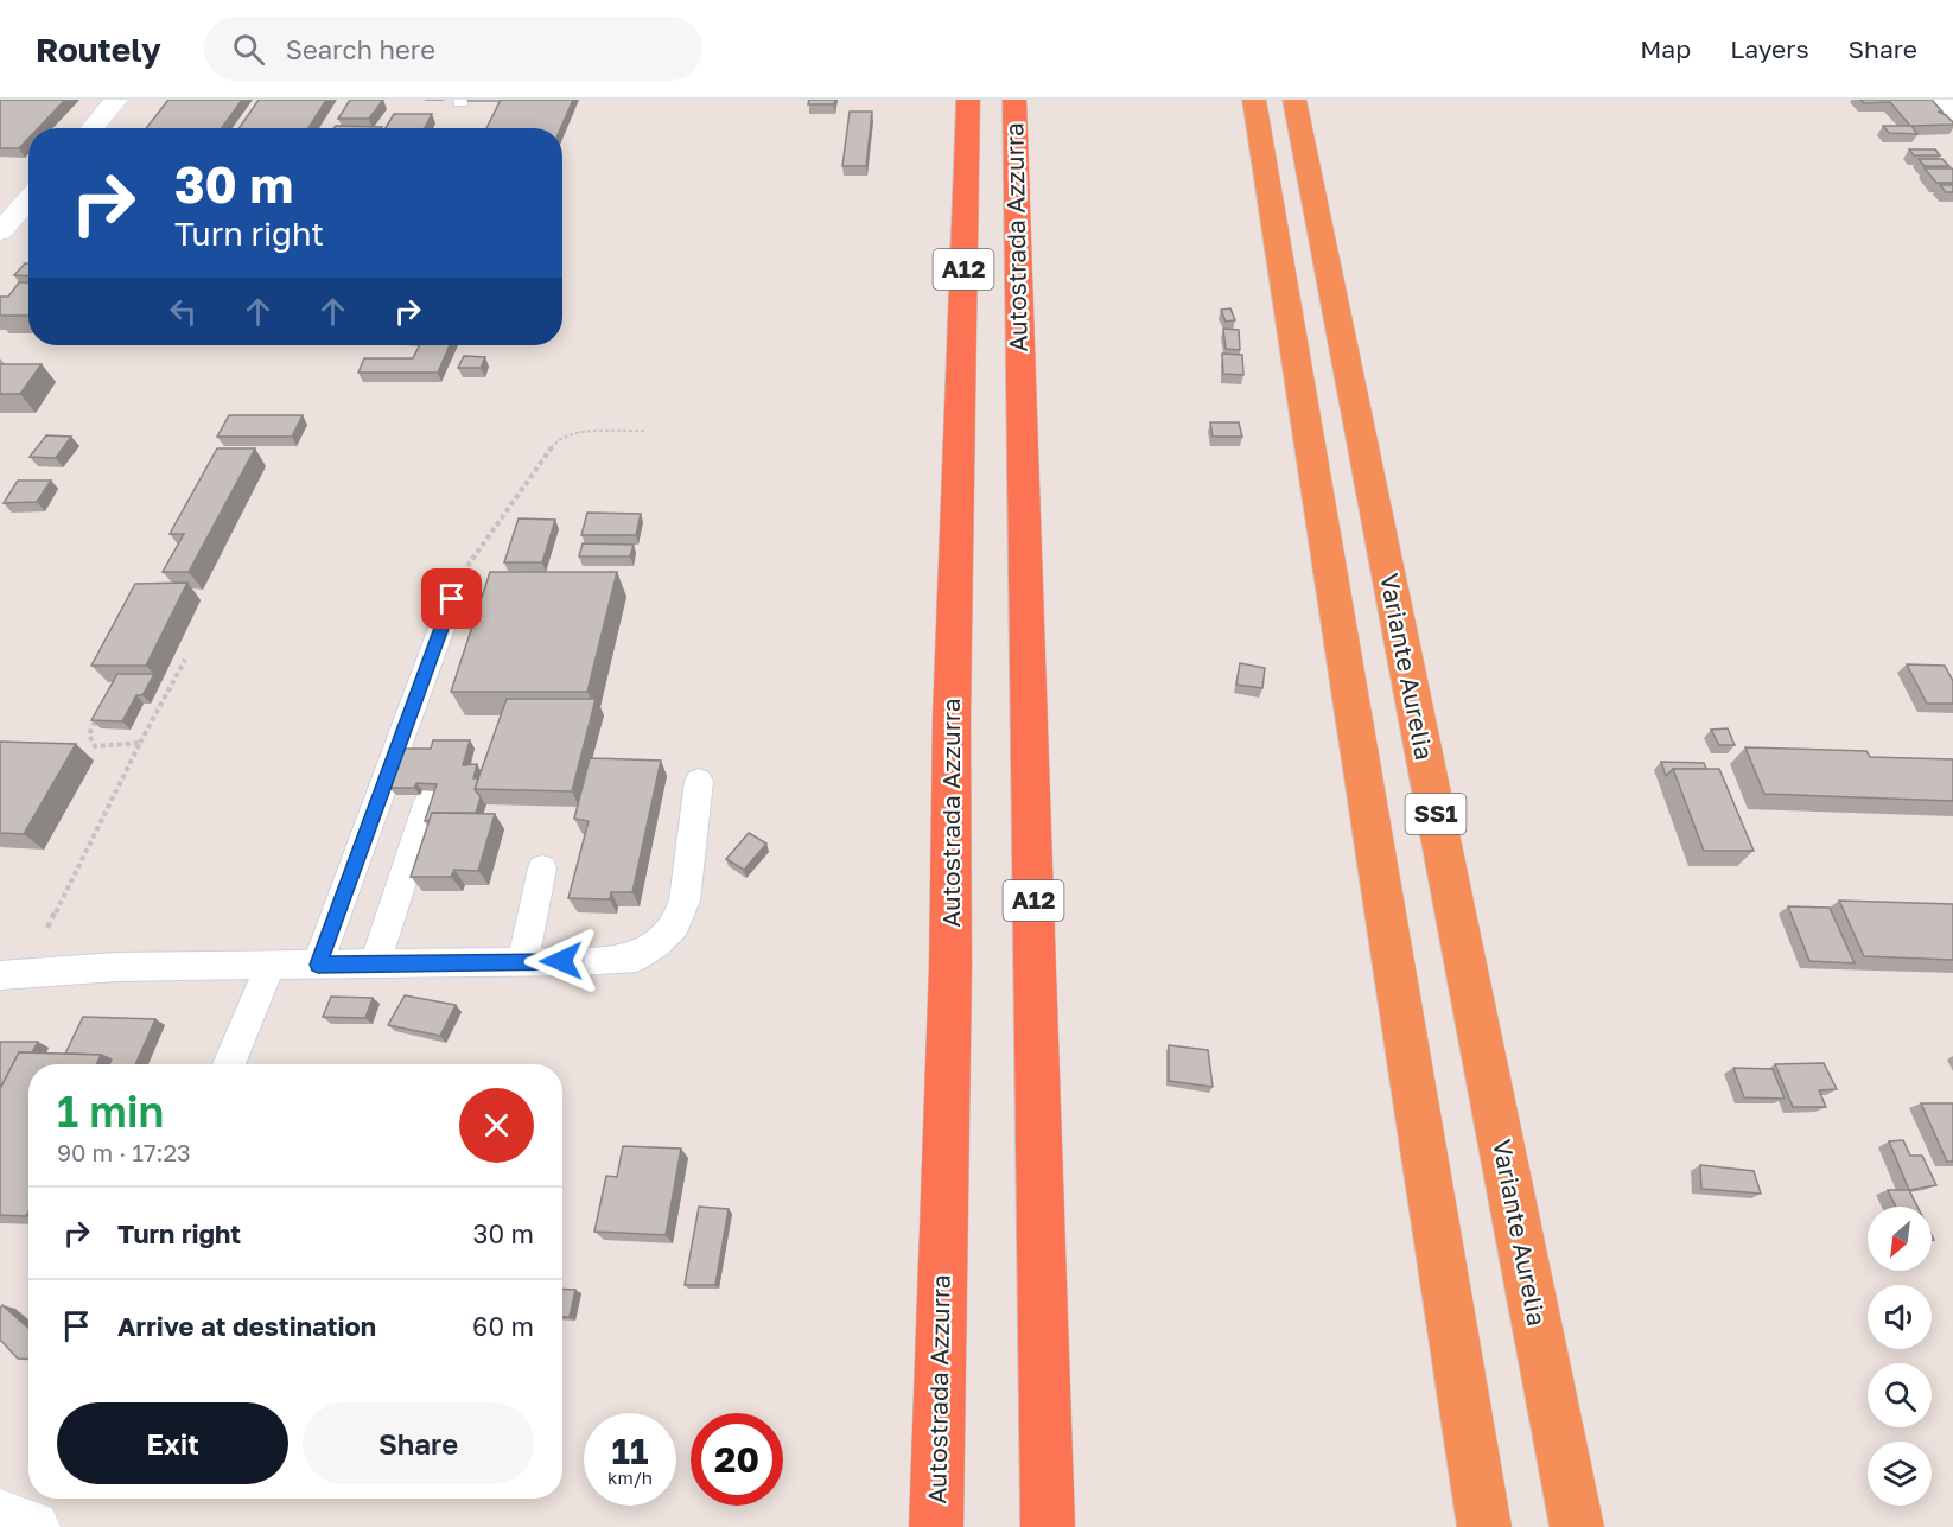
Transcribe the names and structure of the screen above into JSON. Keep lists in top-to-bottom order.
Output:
{
  "streets": {
    "highway": [
      "Autostrada Azzurra",
      "A12",
      "Variante Aurelia",
      "SS1"
    ]
  },
  "north": "bottom left",
  "page": {
    "header": "Routely",
    "search": "Search here",
    "nav": ["Map", "Layers", "Share"],
    "turn": ["30 m", "Turn right"],
    "heading": ["1 min", "90 m · 17:23"],
    "list": [
      {
        "name": "Turn right",
        "value": "30 m"
      },
      {
        "name": "Arrive at destination",
        "value": "60 m"
      }
    ],
    "buttons": ["Exit", "Share"],
    "speed": "11 km/h",
    "limit": "20"
  }
}
